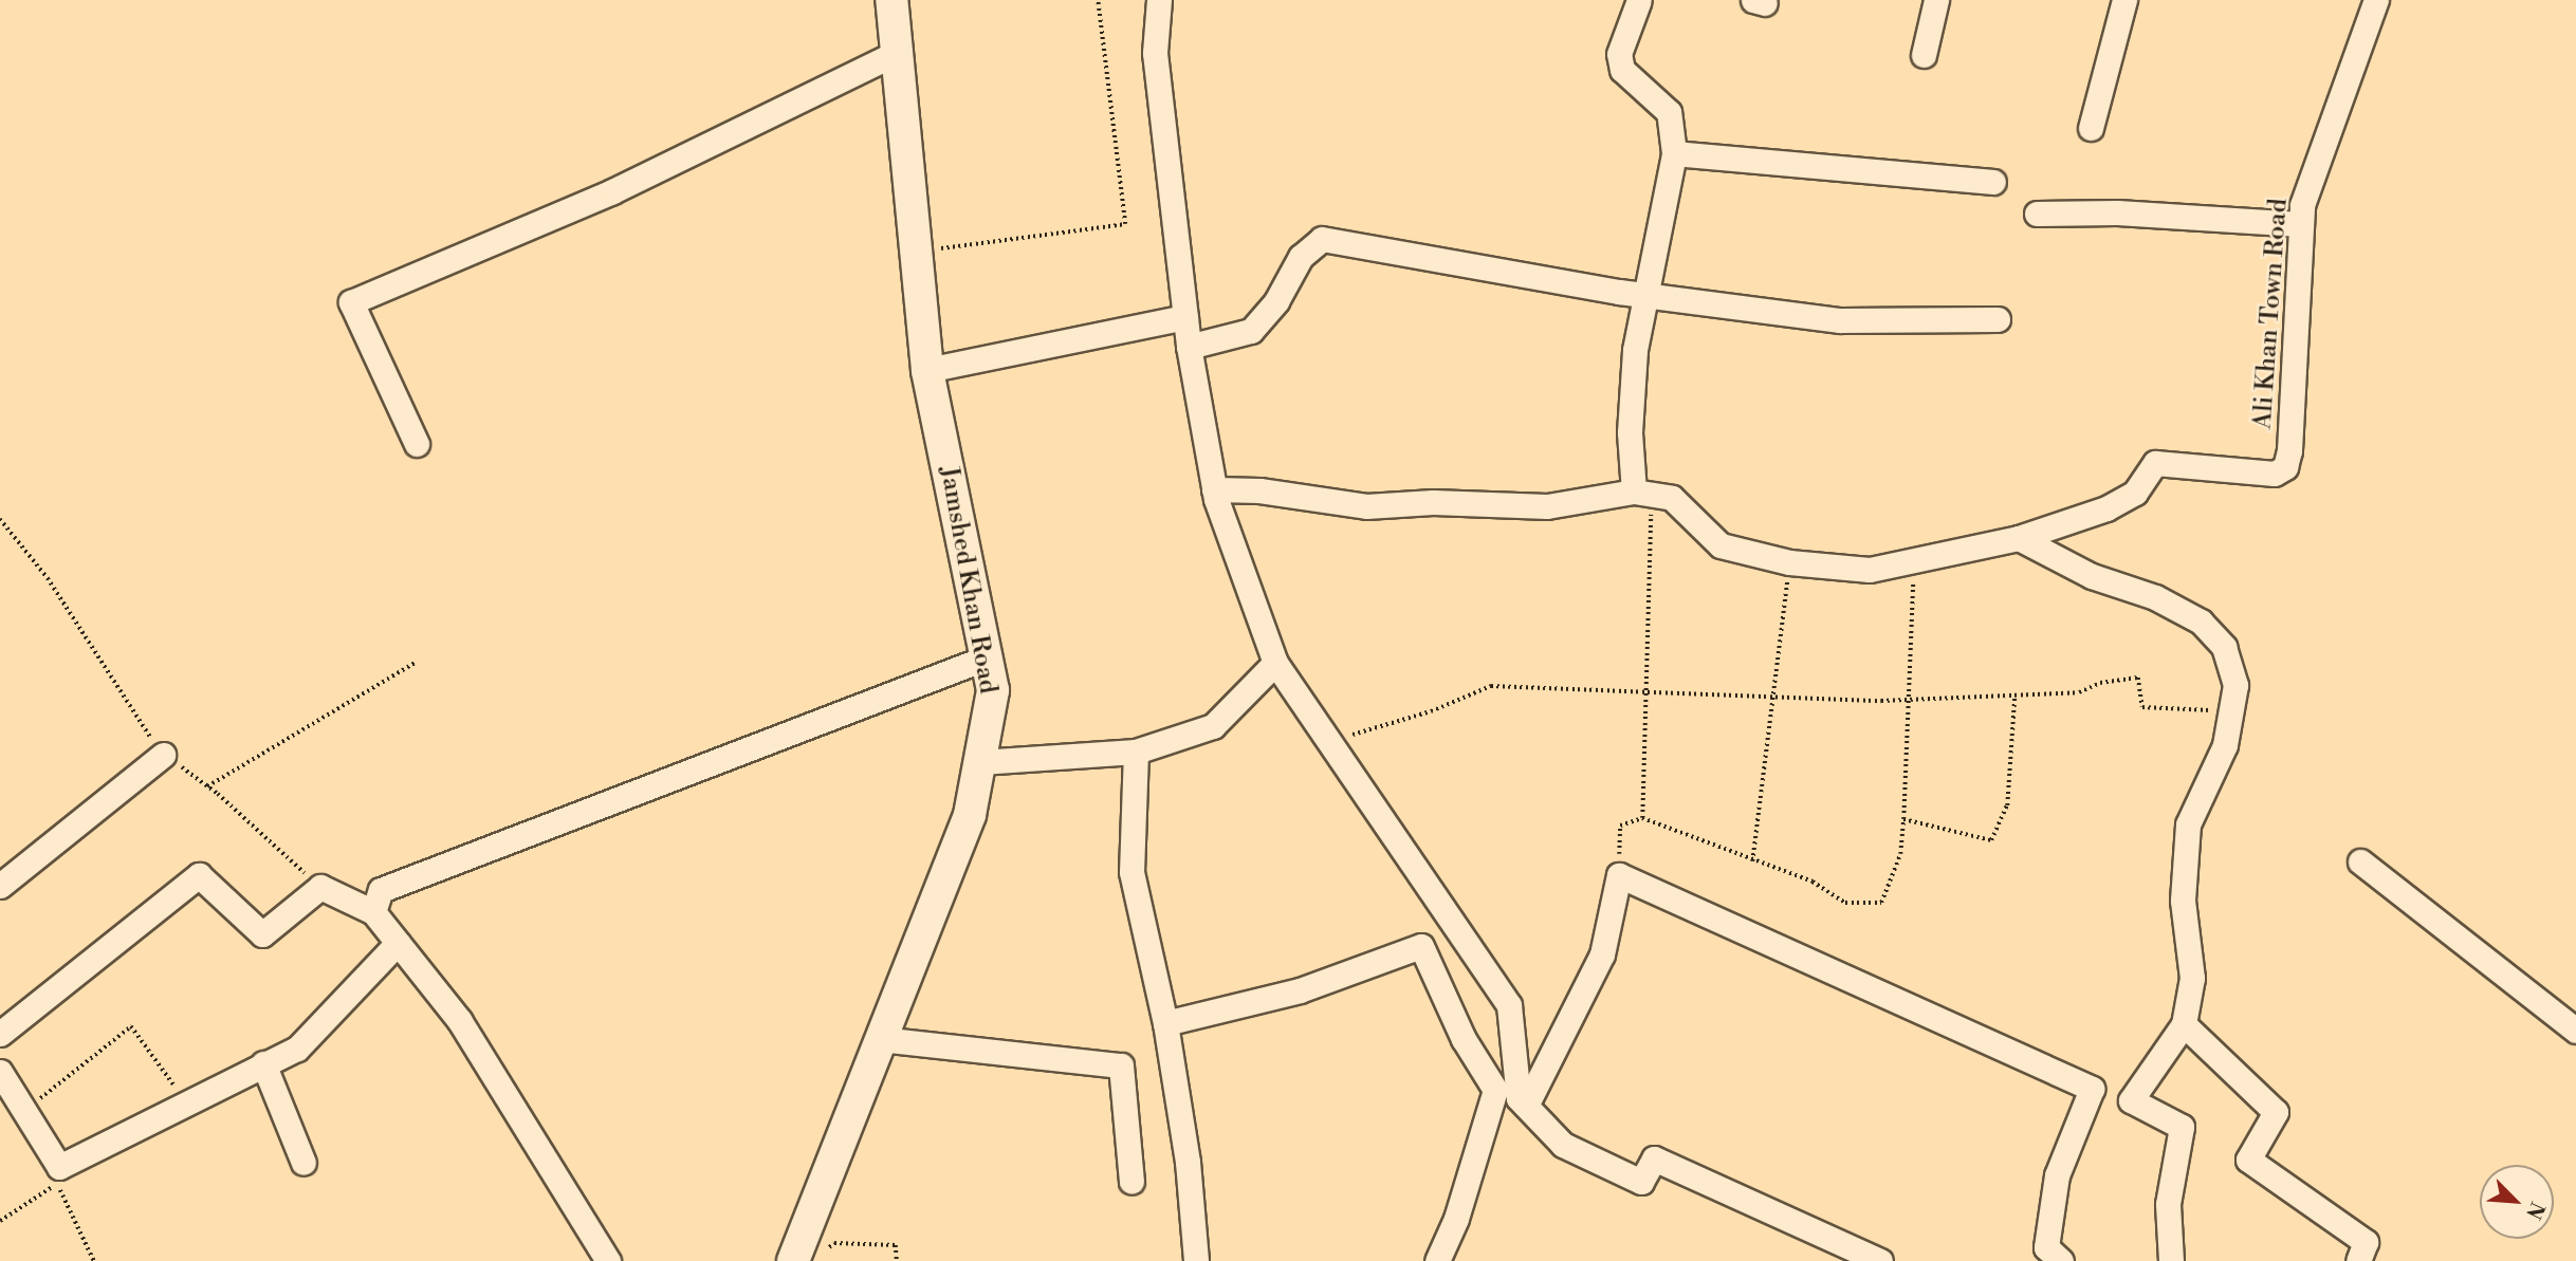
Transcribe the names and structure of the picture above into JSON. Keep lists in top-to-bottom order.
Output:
{
  "streets": {
    "street": ["Ali Khan Town Road", "Jamshed Khan Road"]
  },
  "north": "bottom right"
}
